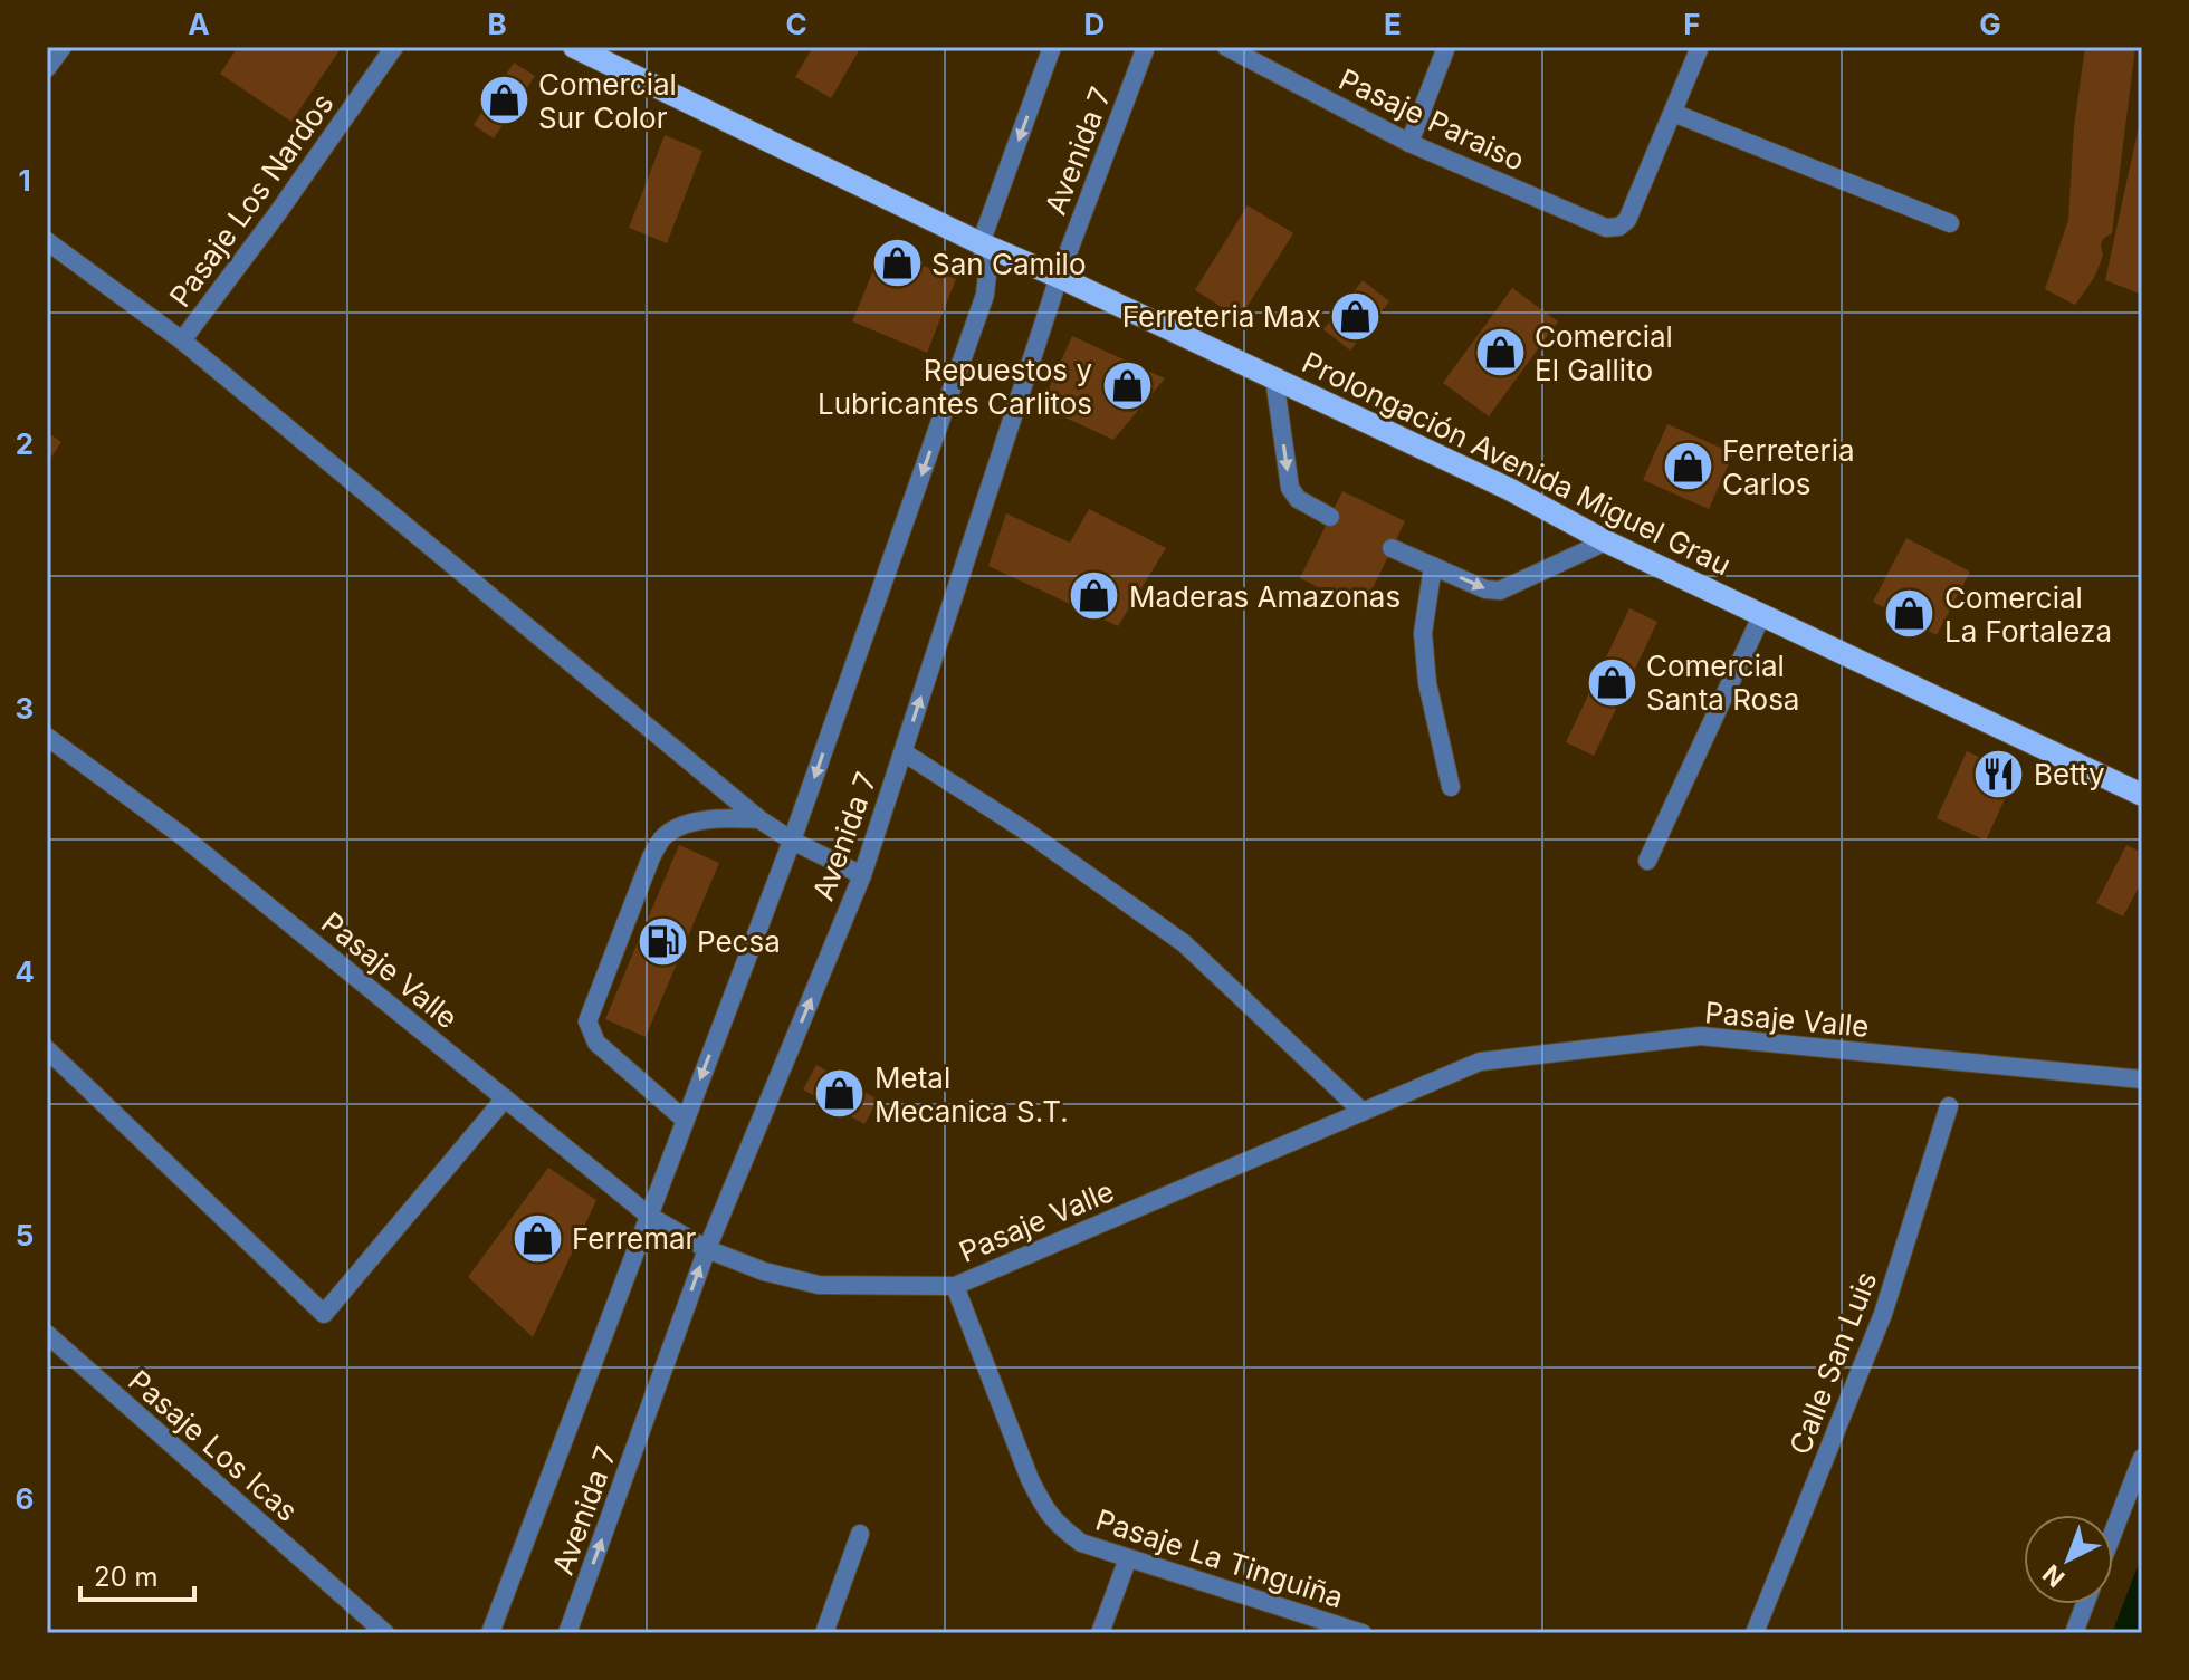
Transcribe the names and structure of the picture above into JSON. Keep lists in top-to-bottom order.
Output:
{
  "streets": {
    "main road": ["Prolongación Avenida Miguel Grau"],
    "street": [
      "Pasaje Paraiso",
      "Avenida 7",
      "Pasaje Los Nardos",
      "Pasaje Valle",
      "Calle San Luis",
      "Pasaje Los Icas",
      "Pasaje La Tinguiña"
    ]
  },
  "crossings": [
    ["Avenida 7", "Prolongación Avenida Miguel Grau"],
    ["Avenida 7", "Pasaje Valle"],
    ["Pasaje Valle", "Pasaje La Tinguiña"]
  ],
  "places": {
    "shop": [
      "Comercial Sur Color",
      "San Camilo",
      "Ferreteria Max",
      "Comercial El Gallito",
      "Repuestos y Lubricantes Carlitos",
      "Ferreteria Carlos",
      "Maderas Amazonas",
      "Comercial La Fortaleza",
      "Comercial Santa Rosa",
      "Metal Mecanica S.T.",
      "Ferremar"
    ],
    "restaurant": ["Betty"],
    "fuel station": ["Pecsa"]
  },
  "scale_bar": "20 m",
  "north": "bottom left",
  "grid": {
    "columns": [
      "A",
      "B",
      "C",
      "D",
      "E",
      "F",
      "G"
    ],
    "rows": [
      "1",
      "2",
      "3",
      "4",
      "5",
      "6"
    ]
  }
}
